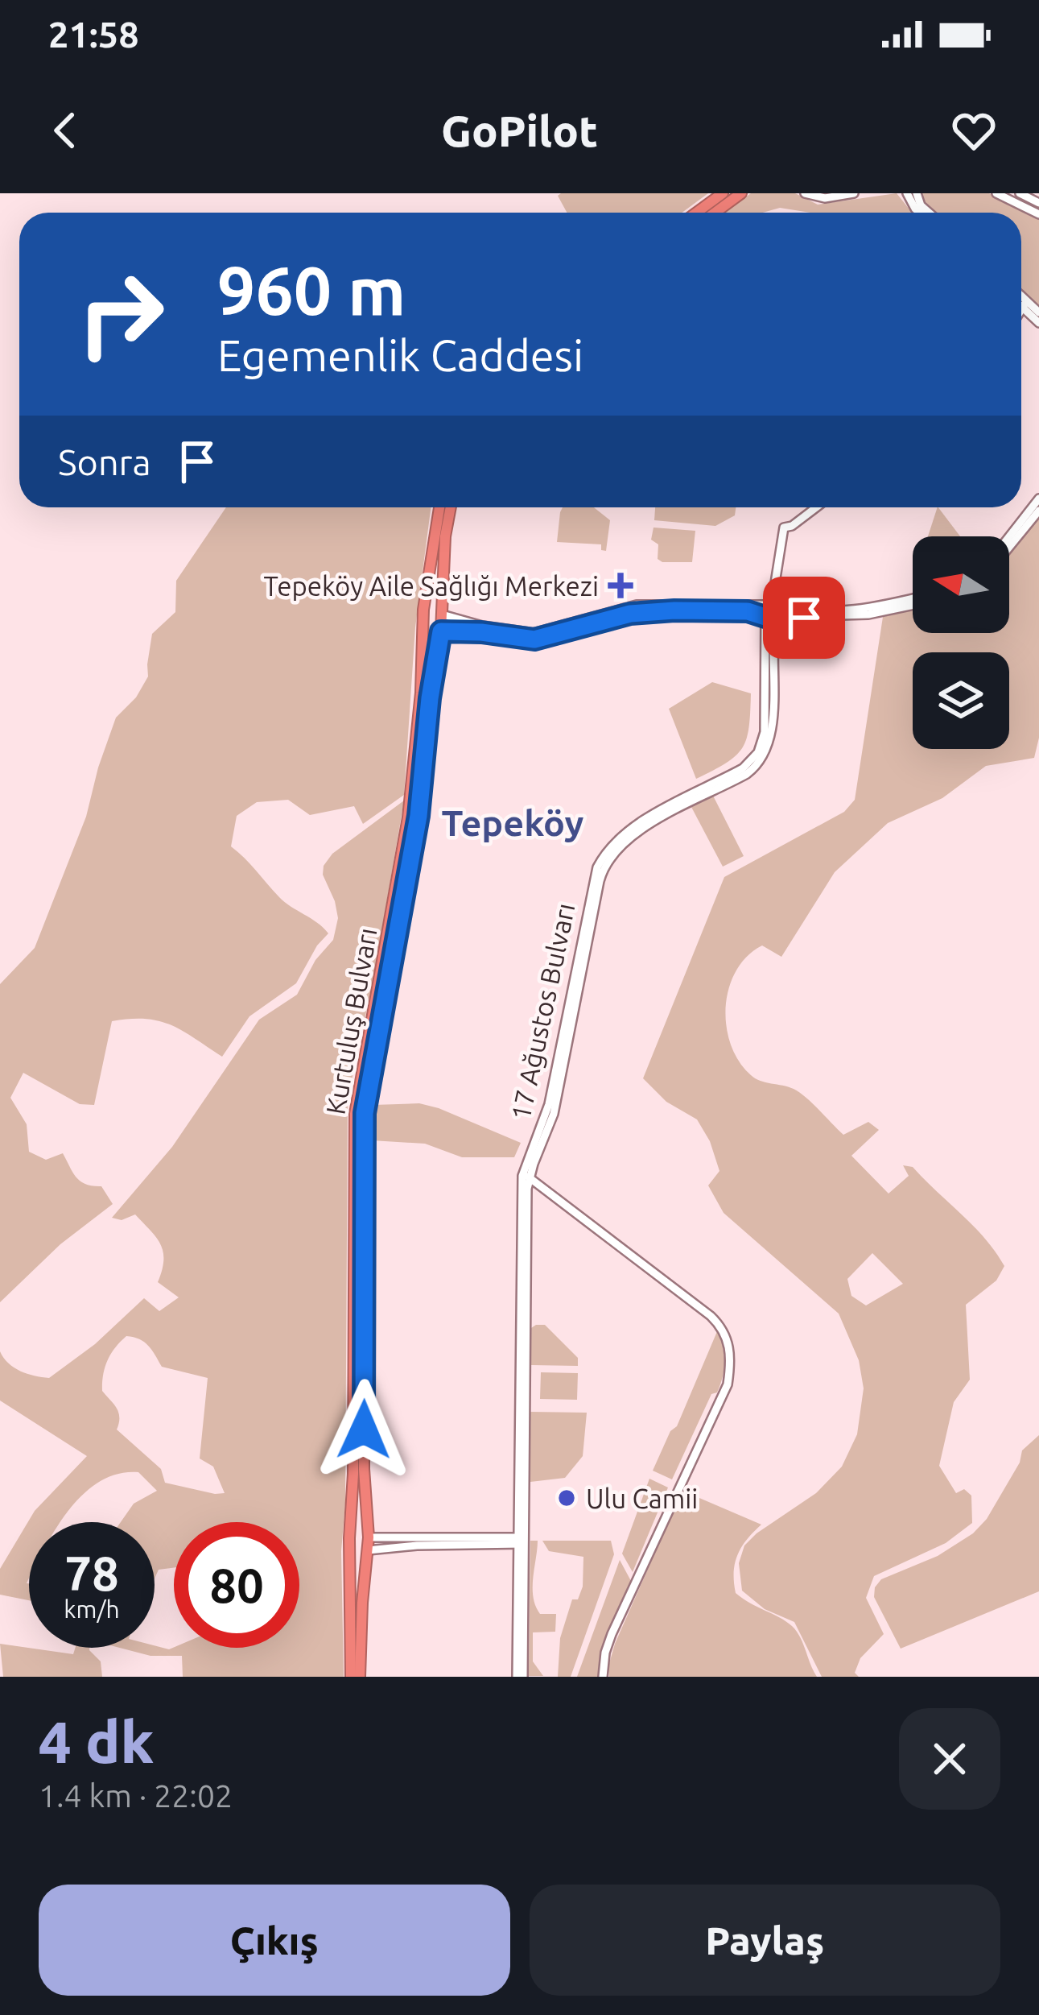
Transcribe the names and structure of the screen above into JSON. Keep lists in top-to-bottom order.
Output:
{
  "streets": {
    "highway": ["Kurtuluş Bulvarı"],
    "main road": ["17 Ağustos Bulvarı"]
  },
  "districts": ["Tepeköy"],
  "places": {
    "health": ["Tepeköy Aile Sağlığı Merkezi"],
    "other": ["Ulu Camii"]
  },
  "north": "left",
  "page": {
    "status": "21:58",
    "header": "GoPilot",
    "turn": ["960 m", "Egemenlik Caddesi"],
    "then": "Sonra",
    "speed": "78 km/h",
    "limit": "80",
    "heading": ["4 dk", "1.4 km · 22:02"],
    "buttons": ["Çıkış", "Paylaş"]
  }
}
